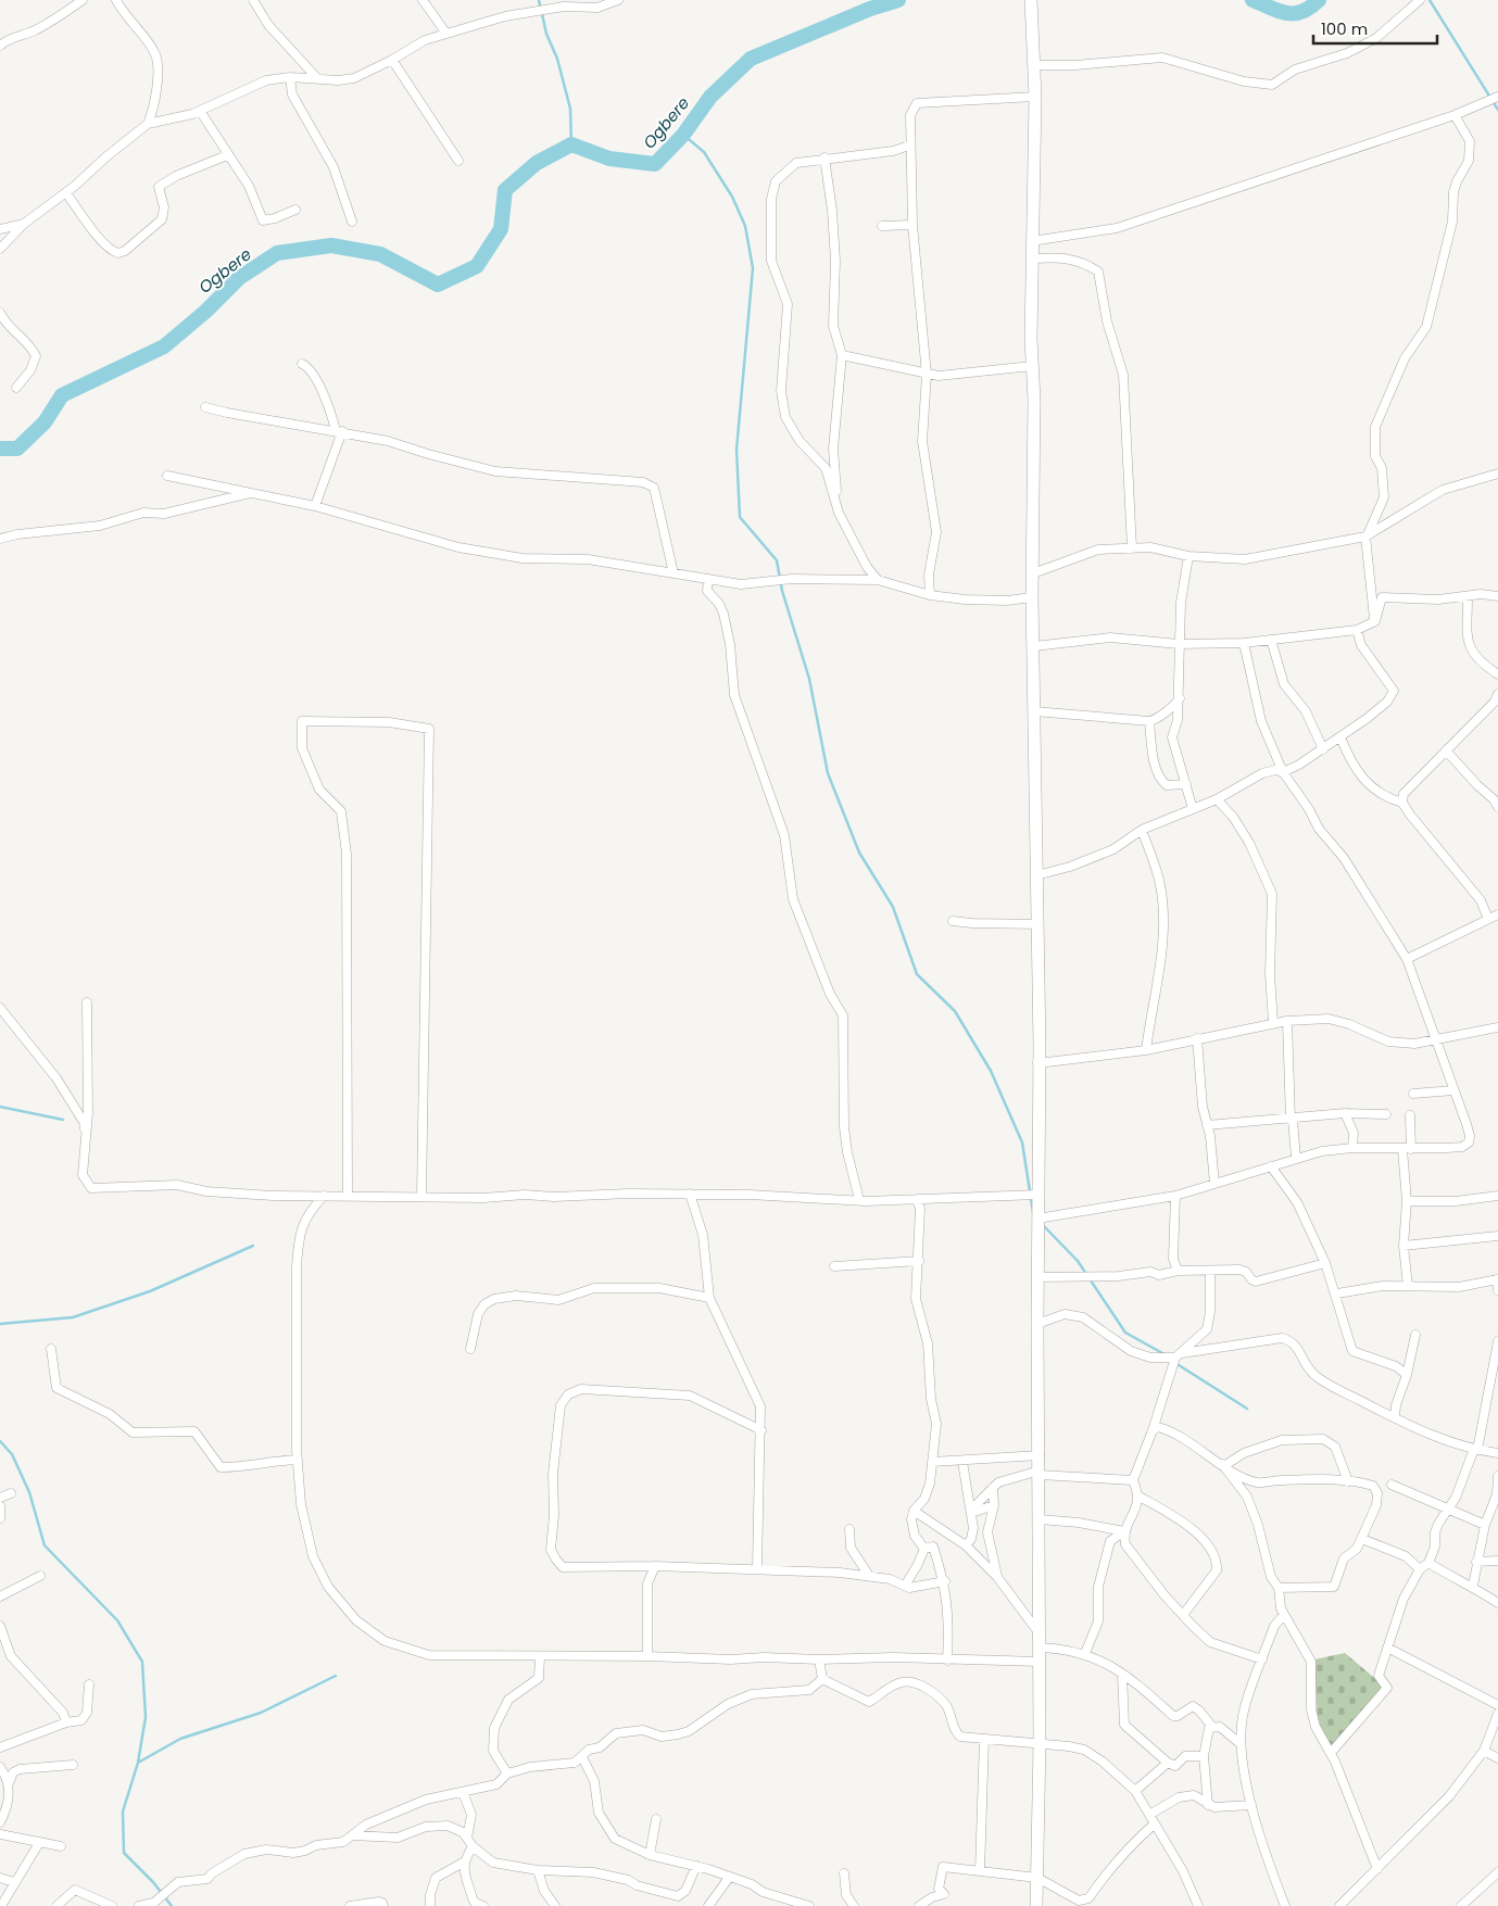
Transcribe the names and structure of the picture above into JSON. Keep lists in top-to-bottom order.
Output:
{
  "water": ["Ogbere"],
  "scale_bar": "100 m"
}
